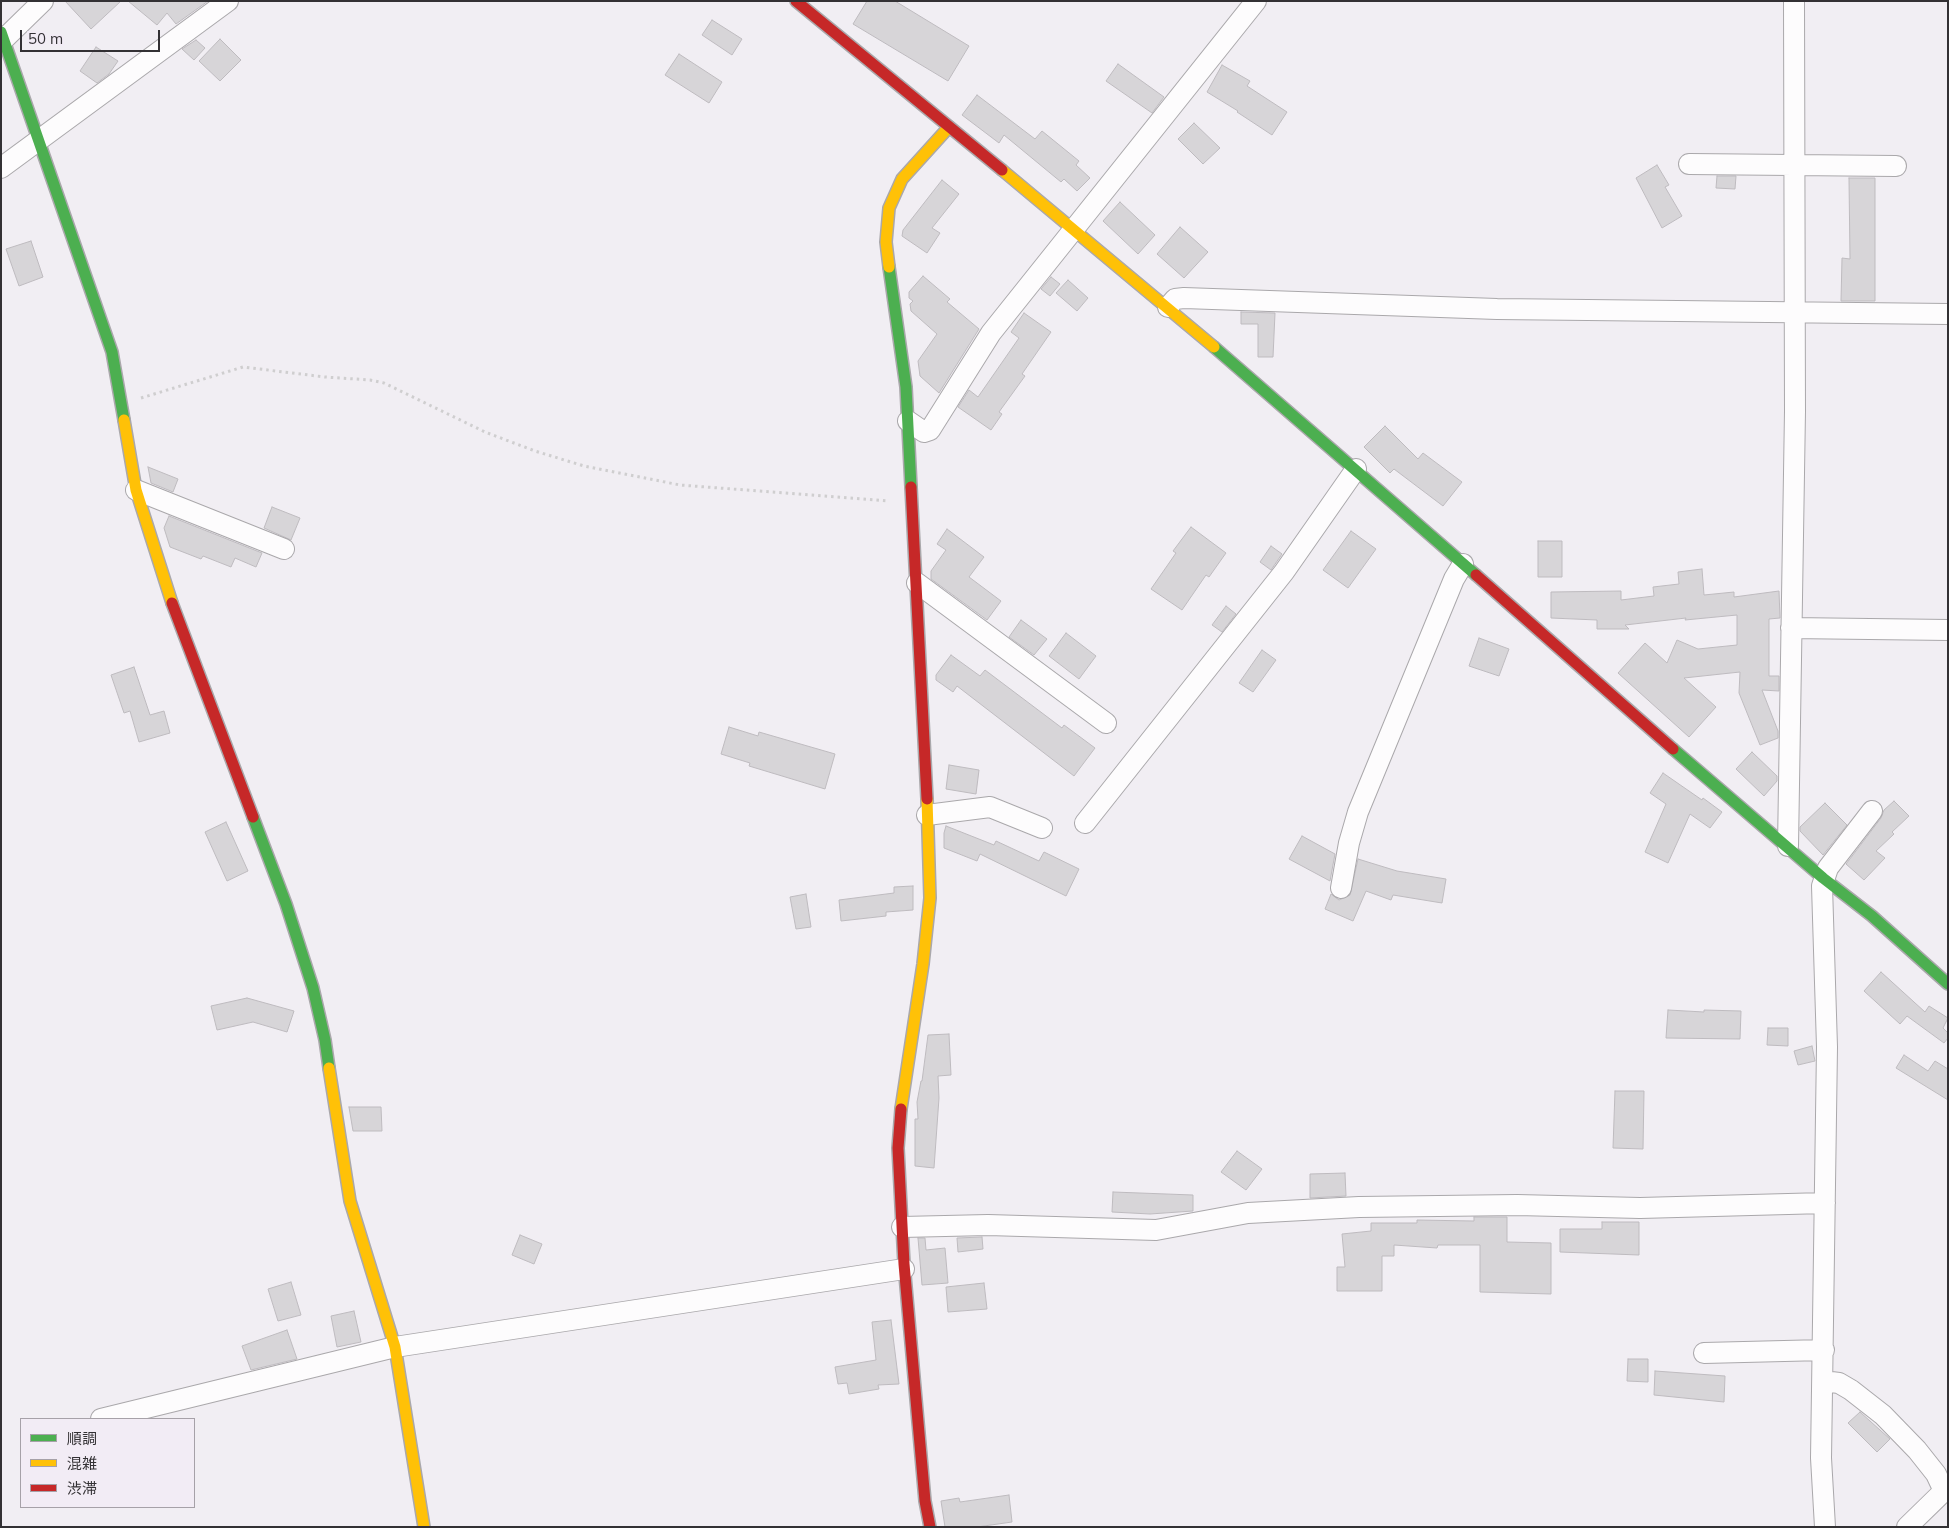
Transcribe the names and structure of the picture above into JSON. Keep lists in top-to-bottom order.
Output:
{
  "legend": ["順調", "混雑", "渋滞"],
  "scale_bar": "50 m"
}
